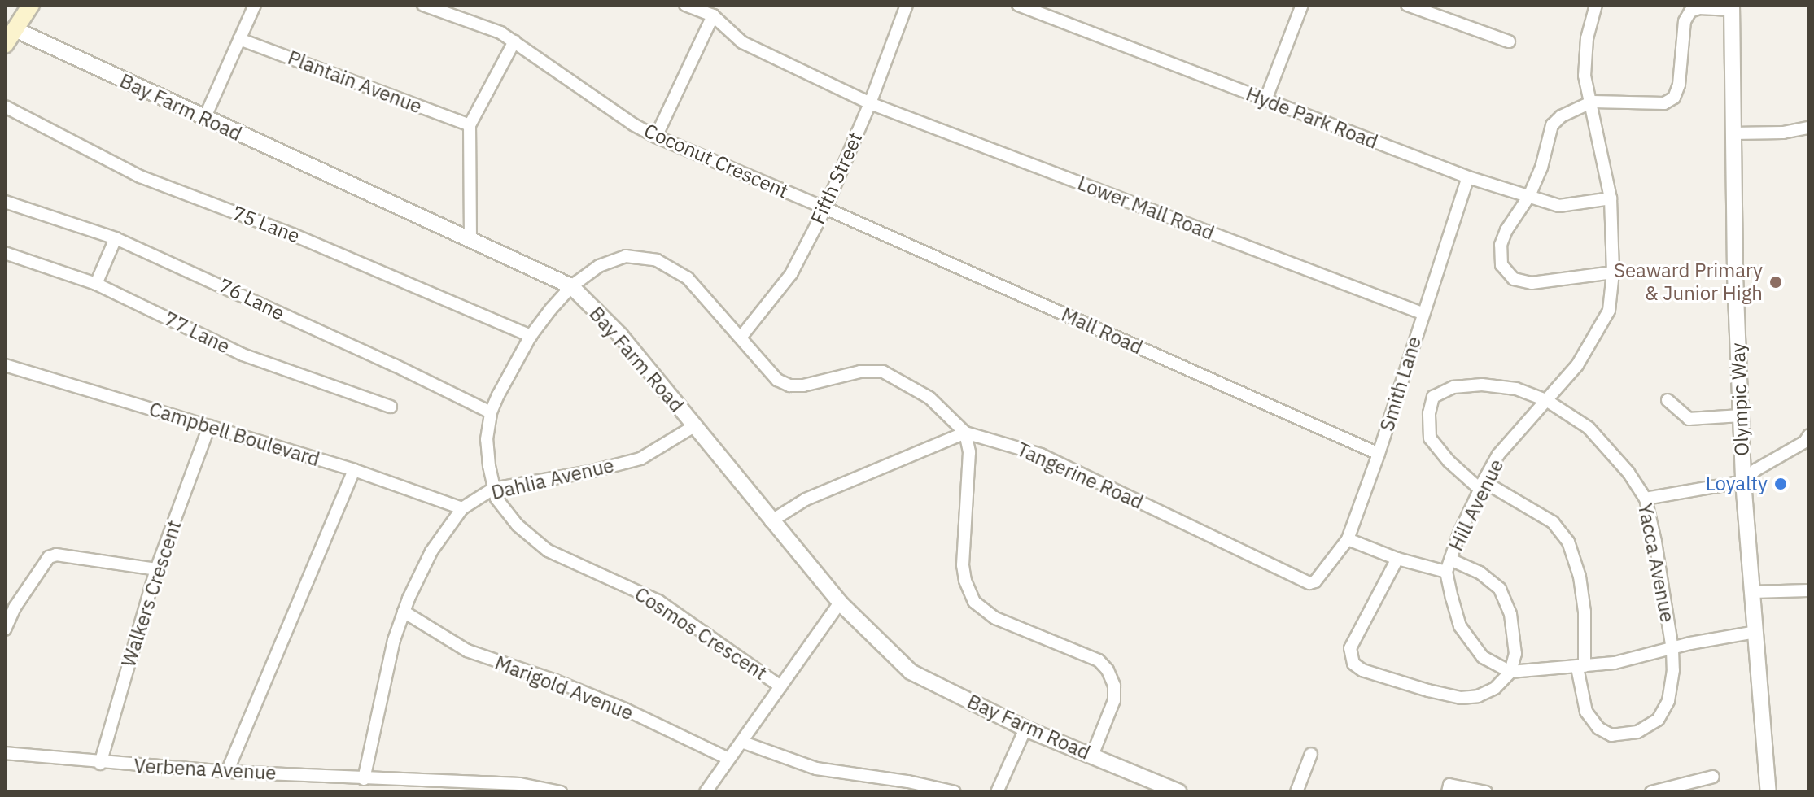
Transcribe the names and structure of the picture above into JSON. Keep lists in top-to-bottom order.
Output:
{
  "streets": {
    "street": [
      "Plantain Avenue",
      "Bay Farm Road",
      "Hyde Park Road",
      "Coconut Crescent",
      "Fifth Street",
      "Lower Mall Road",
      "75 Lane",
      "76 Lane",
      "Mall Road",
      "77 Lane",
      "Smith Lane",
      "Olympic Way",
      "Campbell Boulevard",
      "Tangerine Road",
      "Dahlia Avenue",
      "Hill Avenue",
      "Yacca Avenue",
      "Walkers Crescent",
      "Cosmos Crescent",
      "Marigold Avenue",
      "Verbena Avenue"
    ]
  },
  "crossings": [
    ["Bay Farm Road", "Dahlia Avenue"],
    ["Bay Farm Road", "Cosmos Crescent"],
    ["Hyde Park Road", "Smith Lane"],
    ["Hyde Park Road", "Hill Avenue"],
    ["Coconut Crescent", "Fifth Street"],
    ["Coconut Crescent", "Mall Road"],
    ["Fifth Street", "Lower Mall Road"],
    ["Fifth Street", "Mall Road"],
    ["Fifth Street", "Cosmos Crescent"],
    ["Lower Mall Road", "Smith Lane"],
    ["75 Lane", "Cosmos Crescent"],
    ["76 Lane", "Cosmos Crescent"],
    ["Mall Road", "Smith Lane"],
    ["Smith Lane", "Tangerine Road"],
    ["Campbell Boulevard", "Dahlia Avenue"],
    ["Campbell Boulevard", "Walkers Crescent"],
    ["Tangerine Road", "Cosmos Crescent"],
    ["Dahlia Avenue", "Cosmos Crescent"],
    ["Dahlia Avenue", "Marigold Avenue"],
    ["Dahlia Avenue", "Verbena Avenue"],
    ["Hill Avenue", "Yacca Avenue"],
    ["Walkers Crescent", "Verbena Avenue"]
  ],
  "places": ["Seaward Primary & Junior High", "Loyalty"]
}
